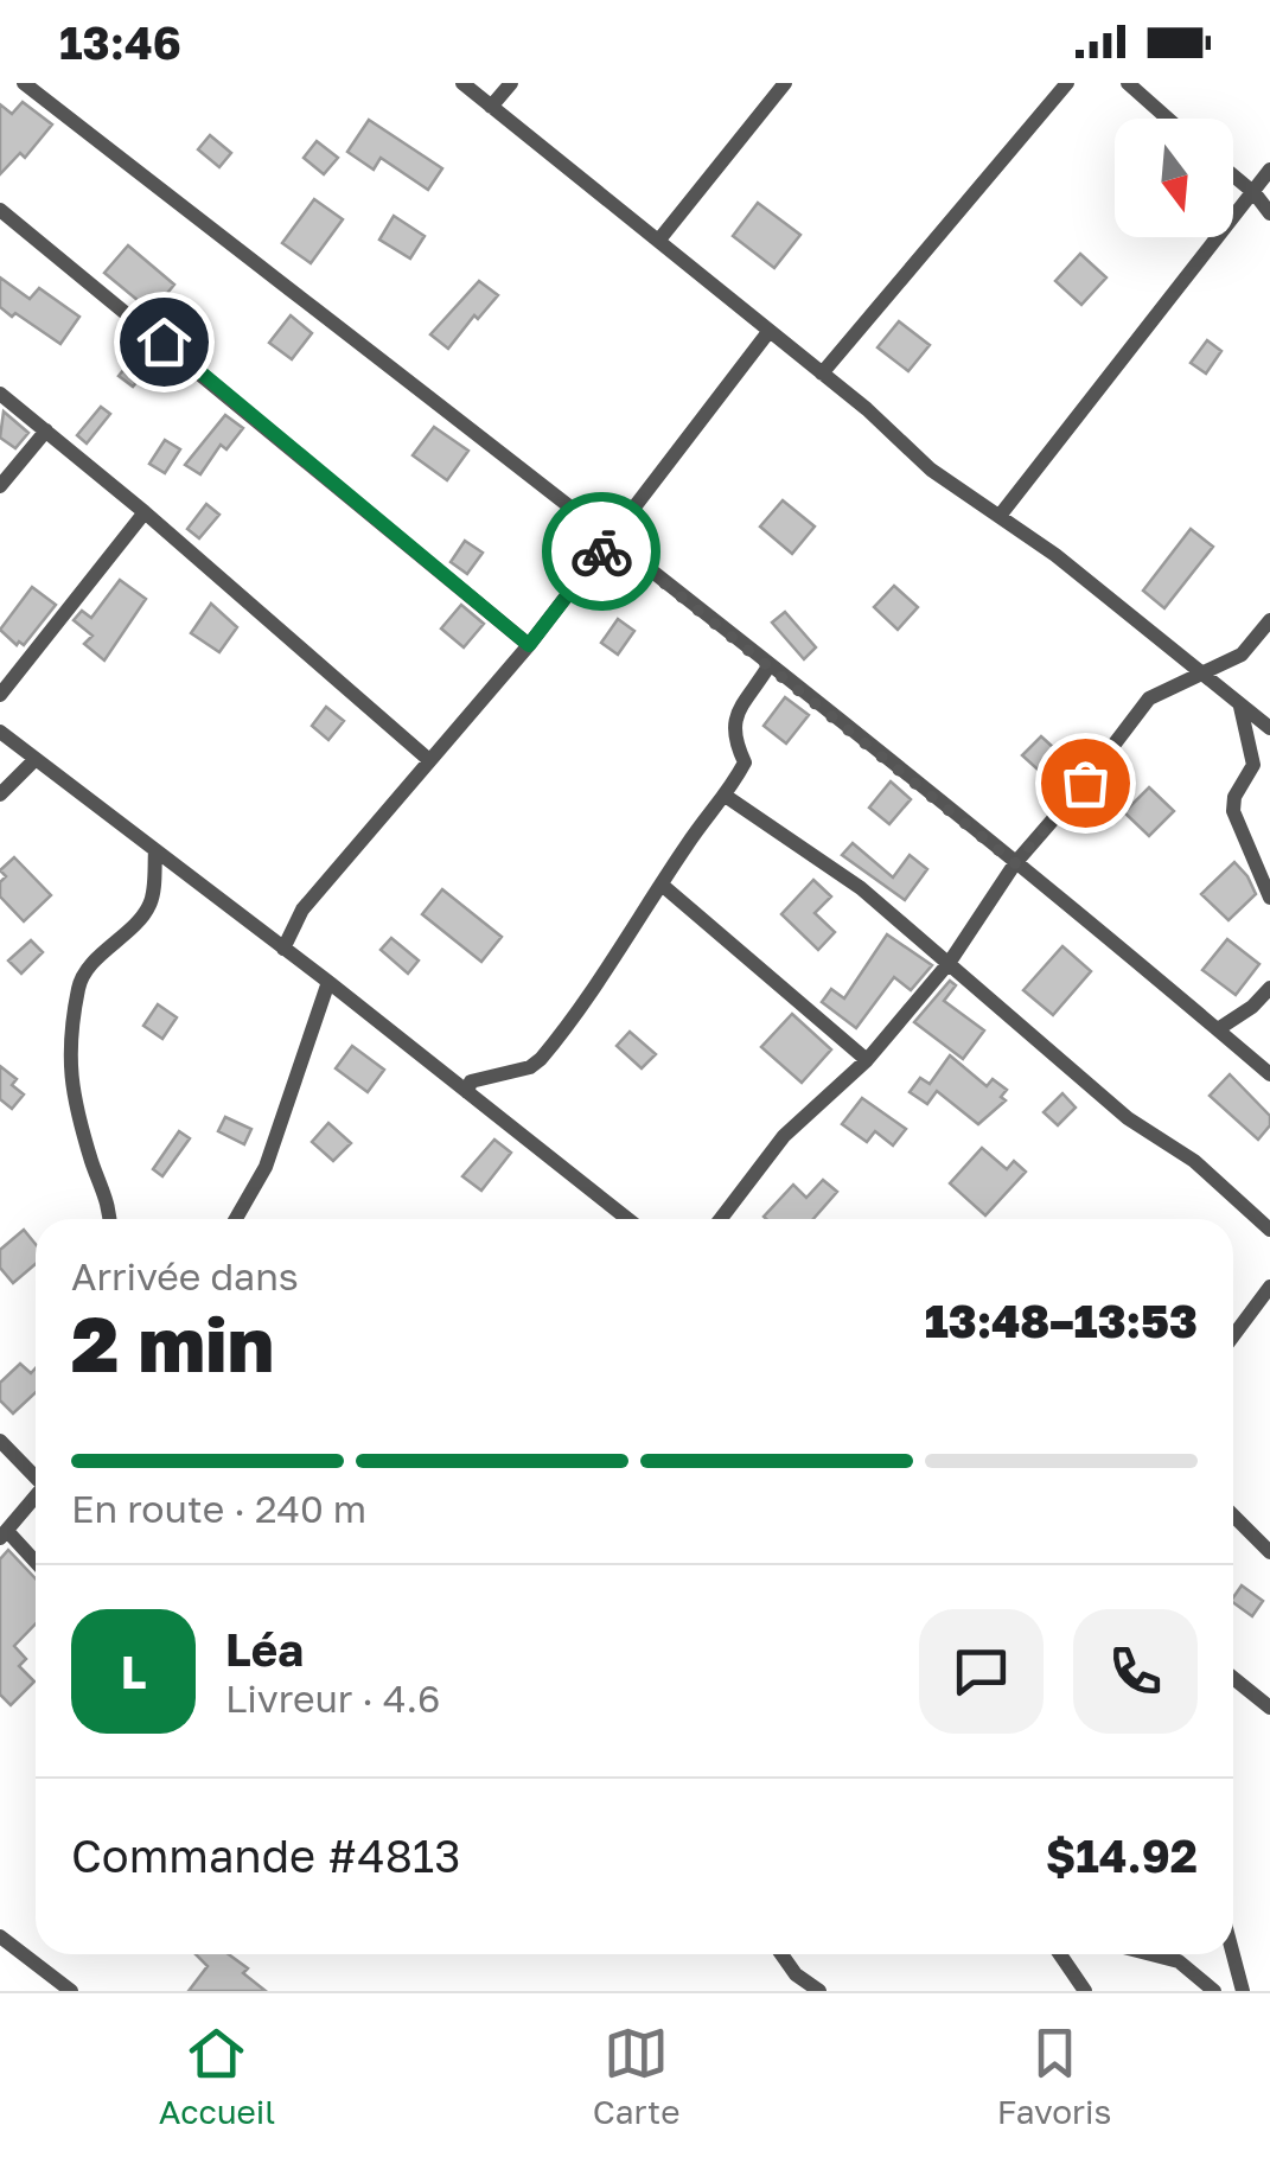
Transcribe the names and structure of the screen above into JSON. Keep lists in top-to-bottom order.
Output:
{
  "north": "bottom",
  "page": {
    "status": "13:46",
    "heading": ["2 min", "Arrivée dans", "13:48–13:53"],
    "panel": [
      "Léa",
      "Livreur · 4.6",
      "Commande #4813",
      "$14.92"
    ],
    "bar": "En route · 240 m",
    "round": "L",
    "tabs": ["Accueil", "Carte", "Favoris"]
  }
}
